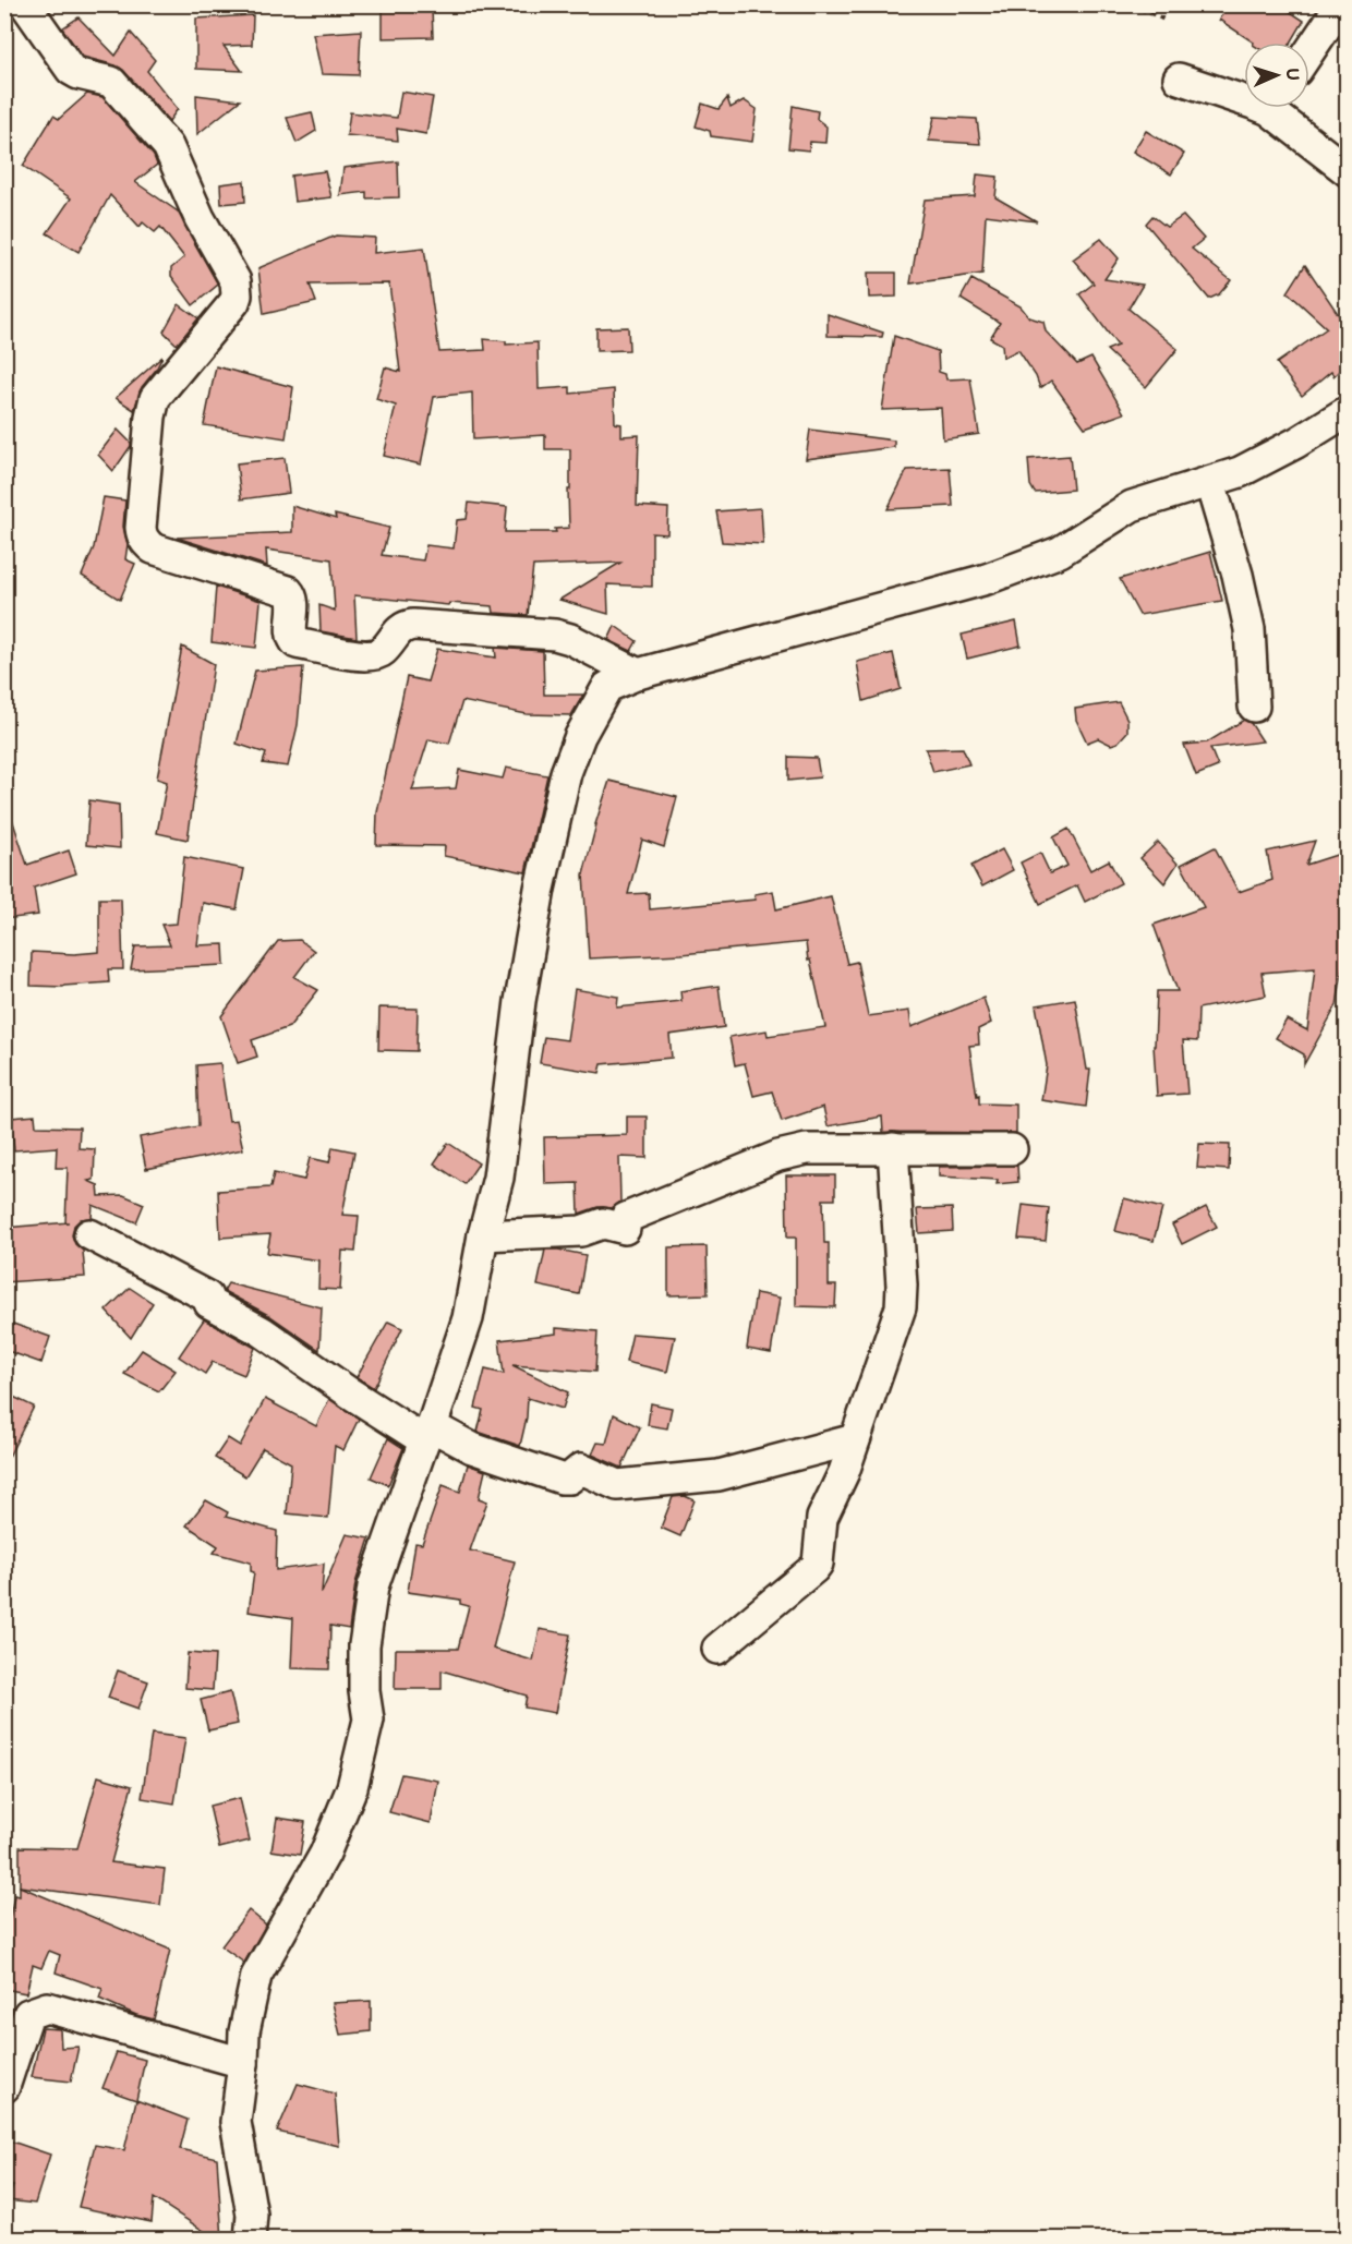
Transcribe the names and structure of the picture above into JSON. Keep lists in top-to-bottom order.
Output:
{
  "north": "right"
}
